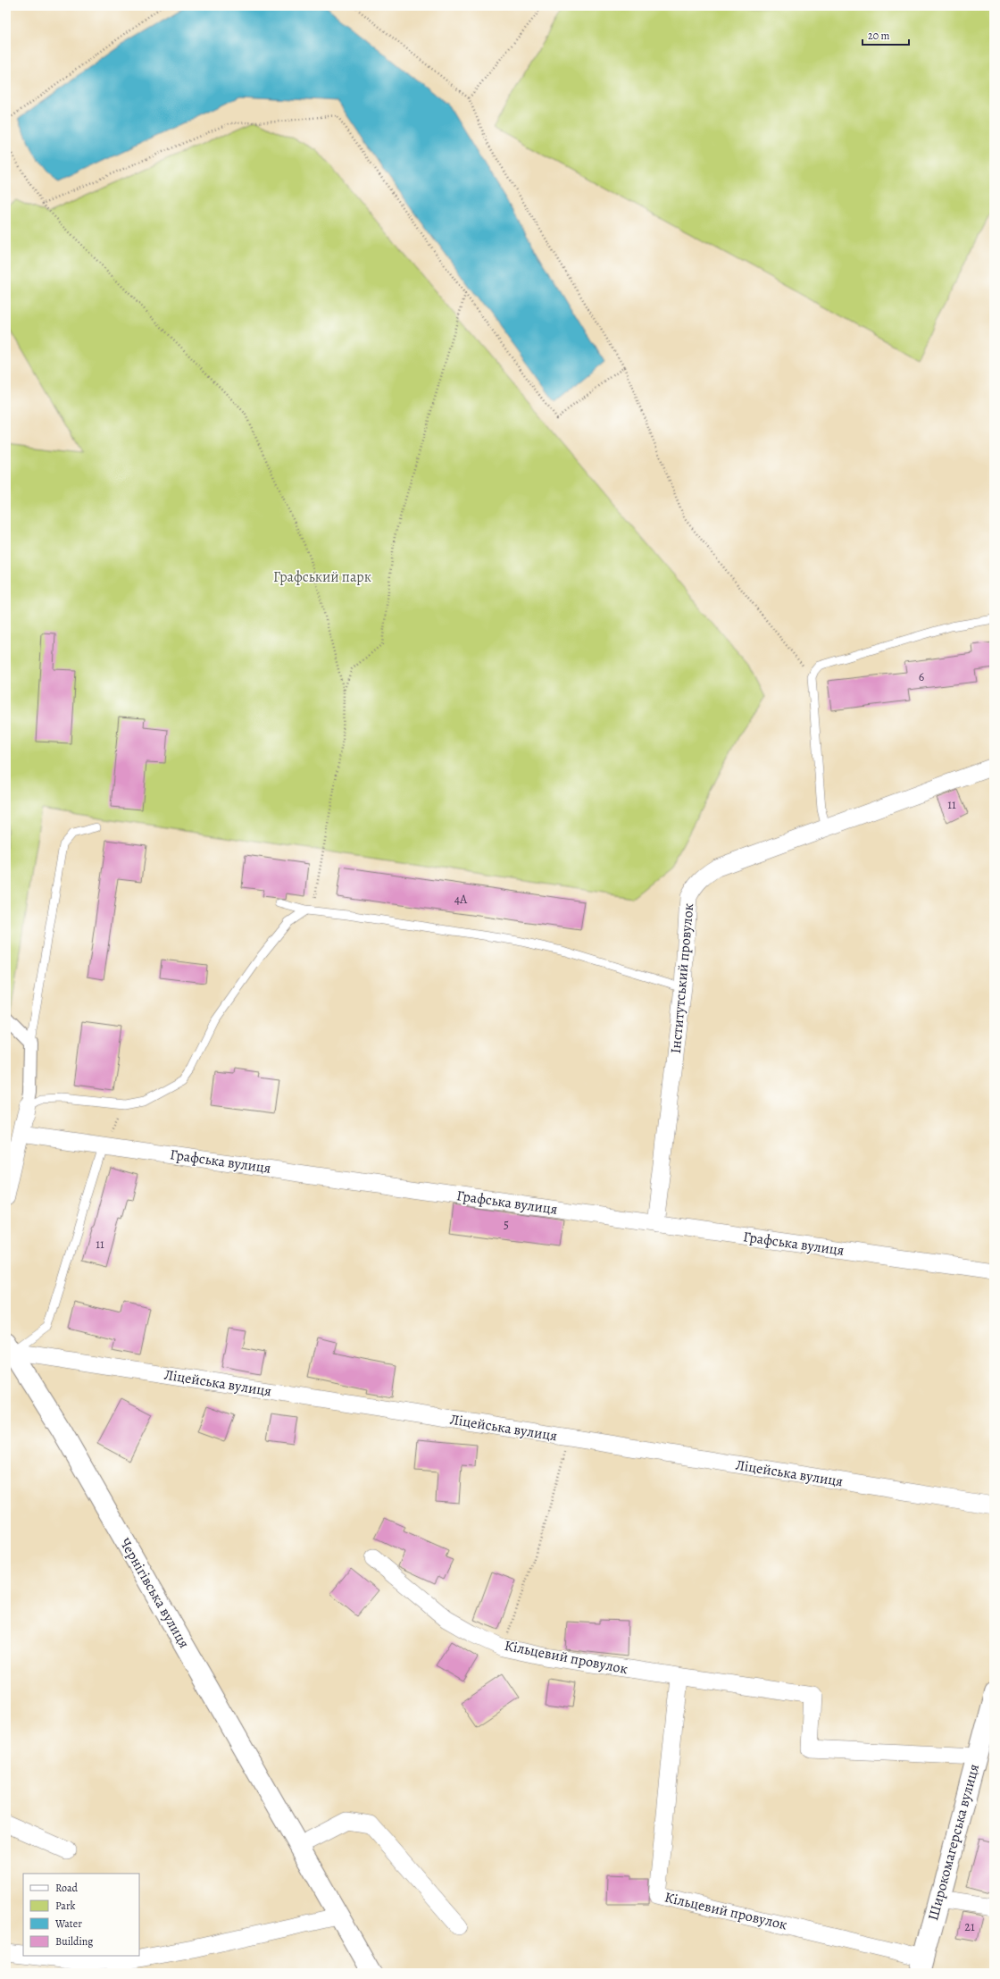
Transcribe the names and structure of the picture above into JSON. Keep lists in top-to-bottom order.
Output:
{
  "streets": {
    "street": [
      "Інститутський провулок",
      "Графська вулиця",
      "Ліцейська вулиця",
      "Чернігівська вулиця",
      "Кільцевий провулок",
      "Широкомагерська вулиця"
    ]
  },
  "crossings": [
    ["Інститутський провулок", "Графська вулиця"],
    ["Ліцейська вулиця", "Чернігівська вулиця"],
    ["Кільцевий провулок", "Широкомагерська вулиця"]
  ],
  "parks": ["Графський парк"],
  "house_numbers": [
    "6",
    "11",
    "4А",
    "5",
    "11",
    "21"
  ],
  "legend": [
    "Road",
    "Park",
    "Water",
    "Building"
  ],
  "scale_bar": "20 m"
}
